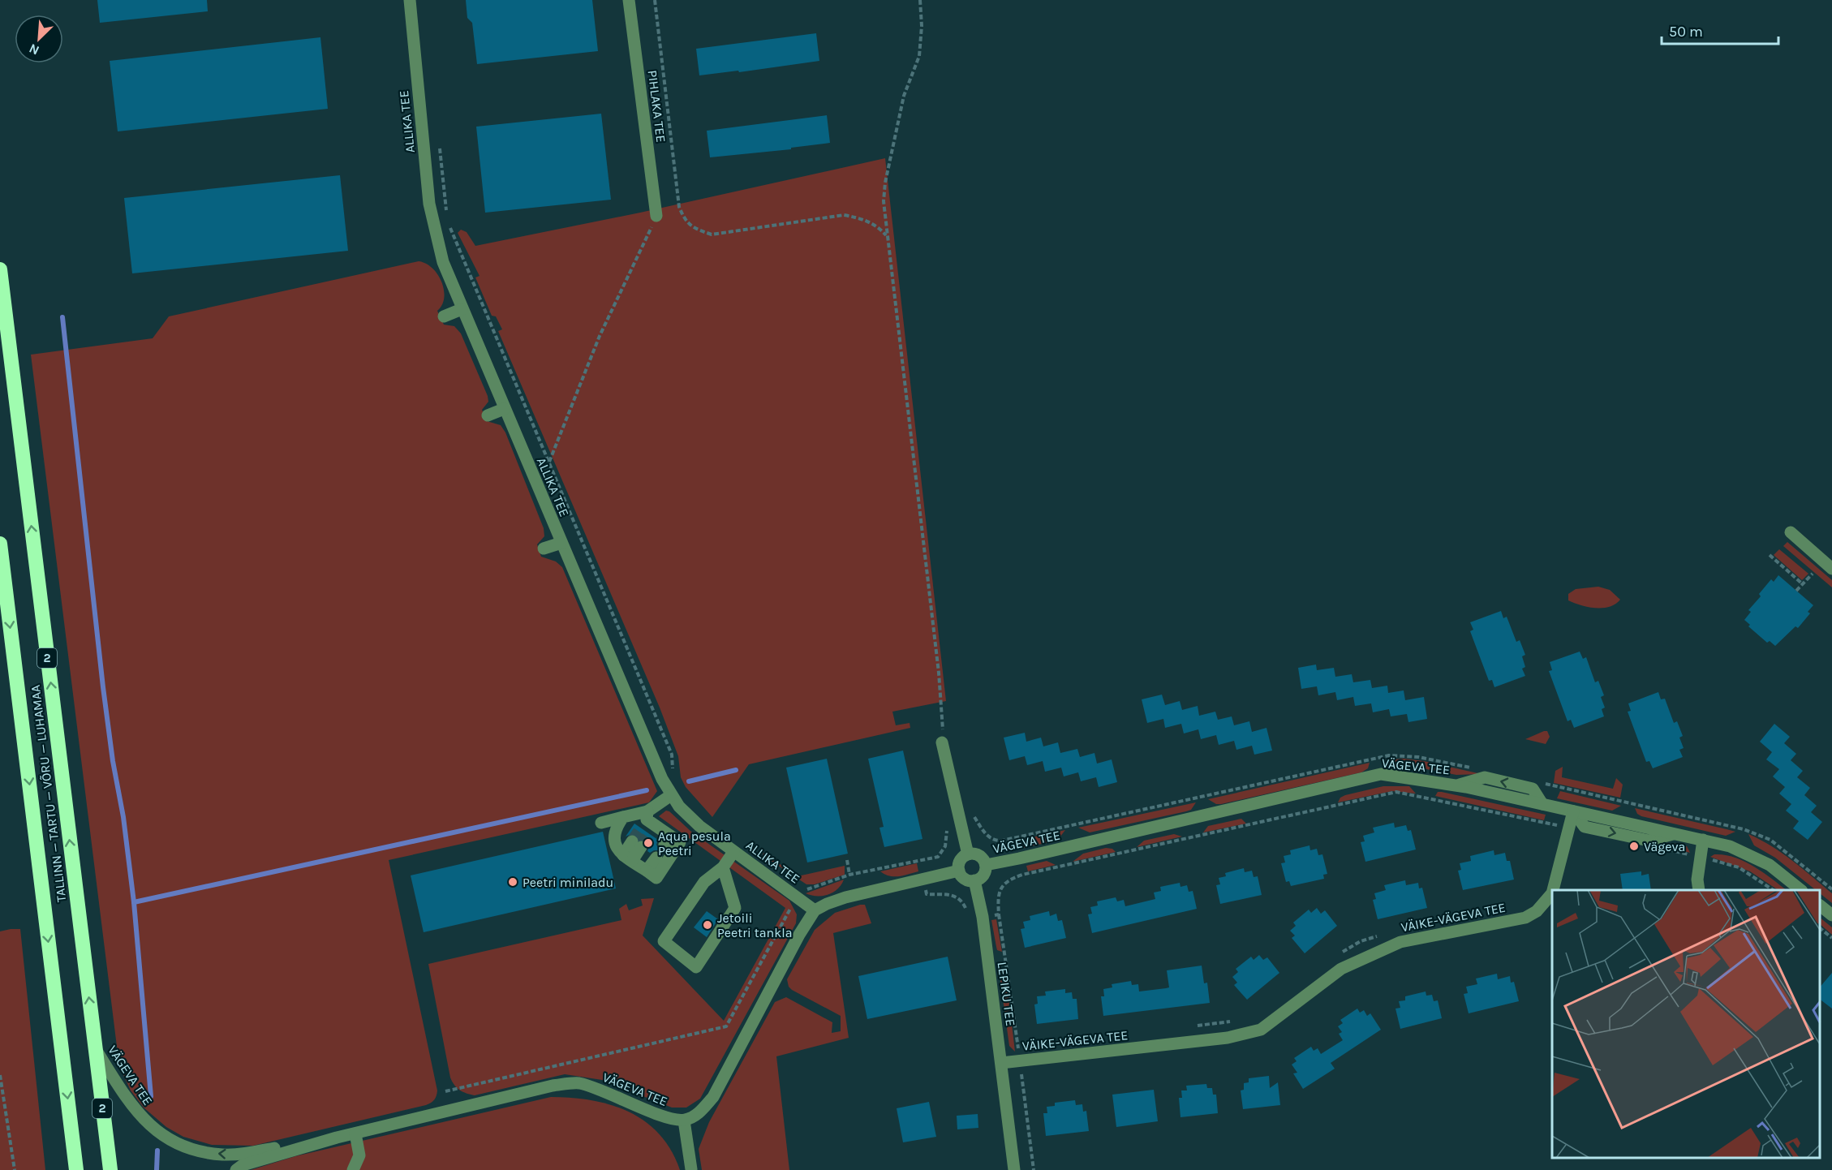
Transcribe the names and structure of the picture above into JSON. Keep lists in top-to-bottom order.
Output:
{
  "streets": {
    "highway": ["2", "TALLINN — TARTU — VÕRU — LUHAMAA"],
    "street": [
      "PIHLAKA TEE",
      "ALLIKA TEE",
      "VÄGEVA TEE",
      "VÄIKE-VÄGEVA TEE",
      "LEPIKU TEE"
    ]
  },
  "crossings": [
    ["VÄGEVA TEE", "TALLINN — TARTU — VÕRU — LUHAMAA"],
    ["VÄGEVA TEE", "VÄIKE-VÄGEVA TEE"],
    ["VÄGEVA TEE", "LEPIKU TEE"],
    ["VÄIKE-VÄGEVA TEE", "LEPIKU TEE"]
  ],
  "places": [
    "Aqua pesula Peetri",
    "Vägeva",
    "Peetri miniladu",
    "Jetoili Peetri tankla"
  ],
  "scale_bar": "50 m",
  "north": "bottom left"
}
